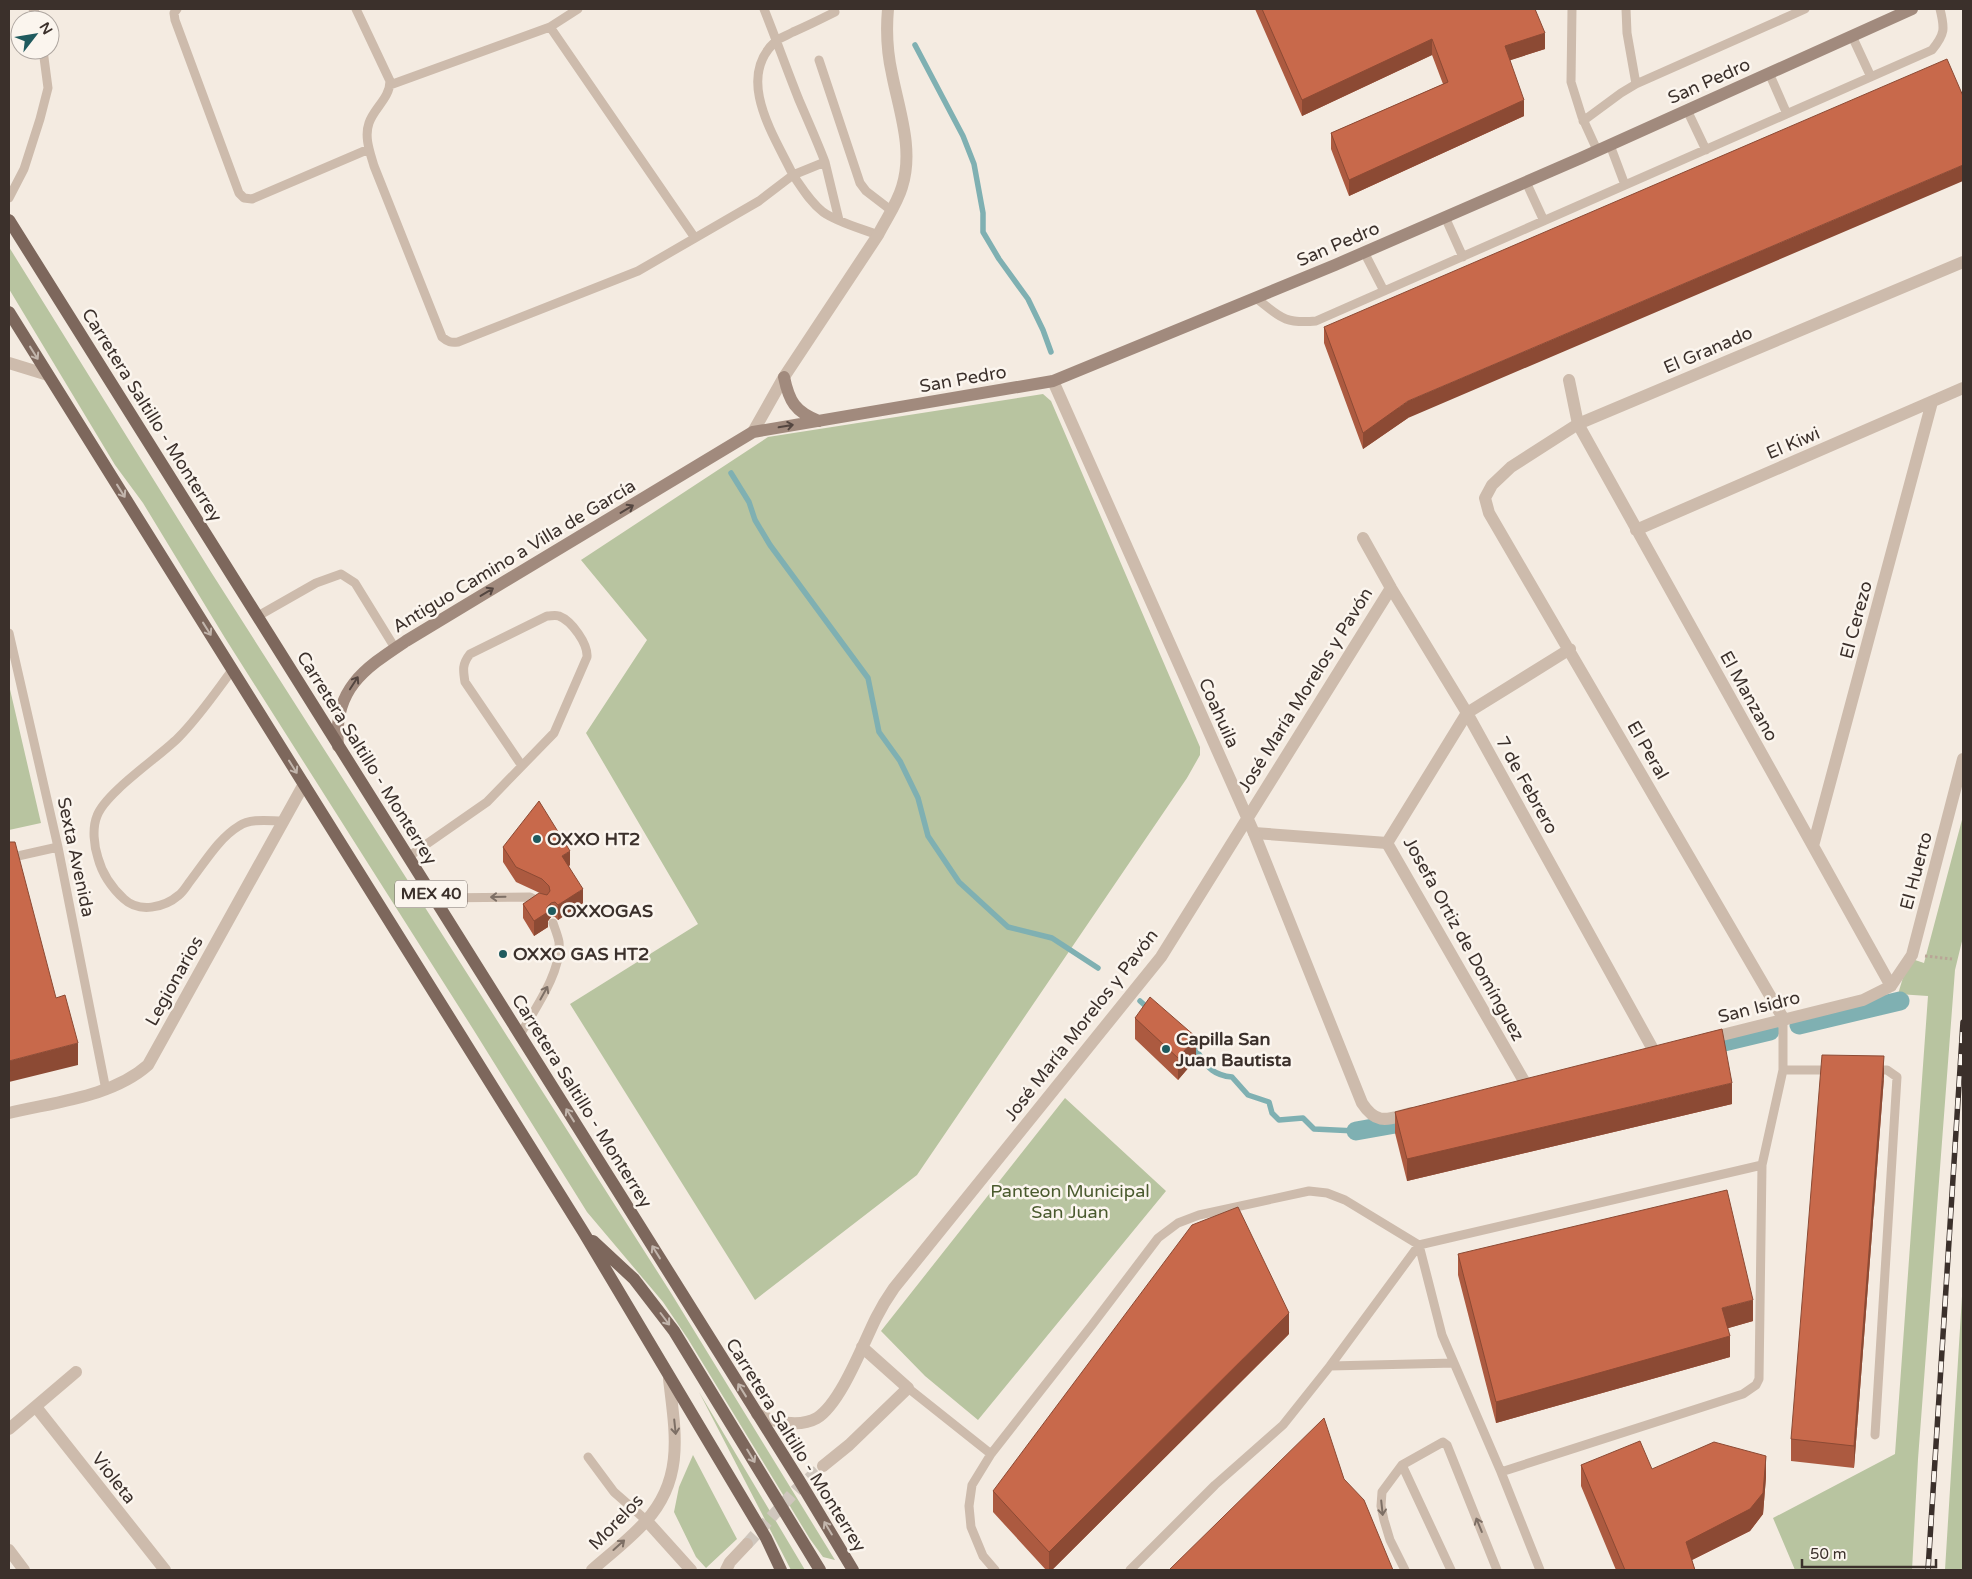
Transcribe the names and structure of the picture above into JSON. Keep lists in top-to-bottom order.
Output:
{
  "streets": {
    "main road": [
      "San Pedro",
      "Carretera Saltillo - Monterrey",
      "Antiguo Camino a Villa de García",
      "MEX 40"
    ],
    "street": [
      "El Granado",
      "El Kiwi",
      "El Cerezo",
      "José María Morelos y Pavón",
      "El Manzano",
      "Coahuila",
      "El Peral",
      "7 de Febrero",
      "El Huerto",
      "Josefa Ortiz de Domínguez",
      "Legionarios",
      "San Isidro",
      "Violeta",
      "Morelos"
    ],
    "lane": ["Sexta Avenida"]
  },
  "crossings": [
    ["San Pedro", "Antiguo Camino a Villa de García"],
    ["San Pedro", "Coahuila"],
    ["El Granado", "El Manzano"],
    ["El Granado", "El Peral"],
    ["Carretera Saltillo - Monterrey", "Antiguo Camino a Villa de García"],
    ["Carretera Saltillo - Monterrey", "José María Morelos y Pavón"],
    ["El Kiwi", "El Cerezo"],
    ["El Kiwi", "El Manzano"],
    ["El Cerezo", "El Manzano"],
    ["José María Morelos y Pavón", "Coahuila"],
    ["José María Morelos y Pavón", "7 de Febrero"],
    ["El Manzano", "El Huerto"],
    ["El Manzano", "San Isidro"],
    ["El Peral", "Josefa Ortiz de Domínguez"],
    ["El Peral", "San Isidro"],
    ["7 de Febrero", "Josefa Ortiz de Domínguez"],
    ["Sexta Avenida", "Legionarios"],
    ["El Huerto", "San Isidro"],
    ["MEX 40", "Legionarios"],
    ["MEX 40", "Morelos"]
  ],
  "one_way": ["Antiguo Camino a Villa de García"],
  "parks": ["Panteon Municipal San Juan"],
  "places": [
    "OXXO HT2",
    "OXXOGAS",
    "OXXO GAS HT2",
    "Capilla San Juan Bautista"
  ],
  "scale_bar": "50 m",
  "north": "top right"
}
